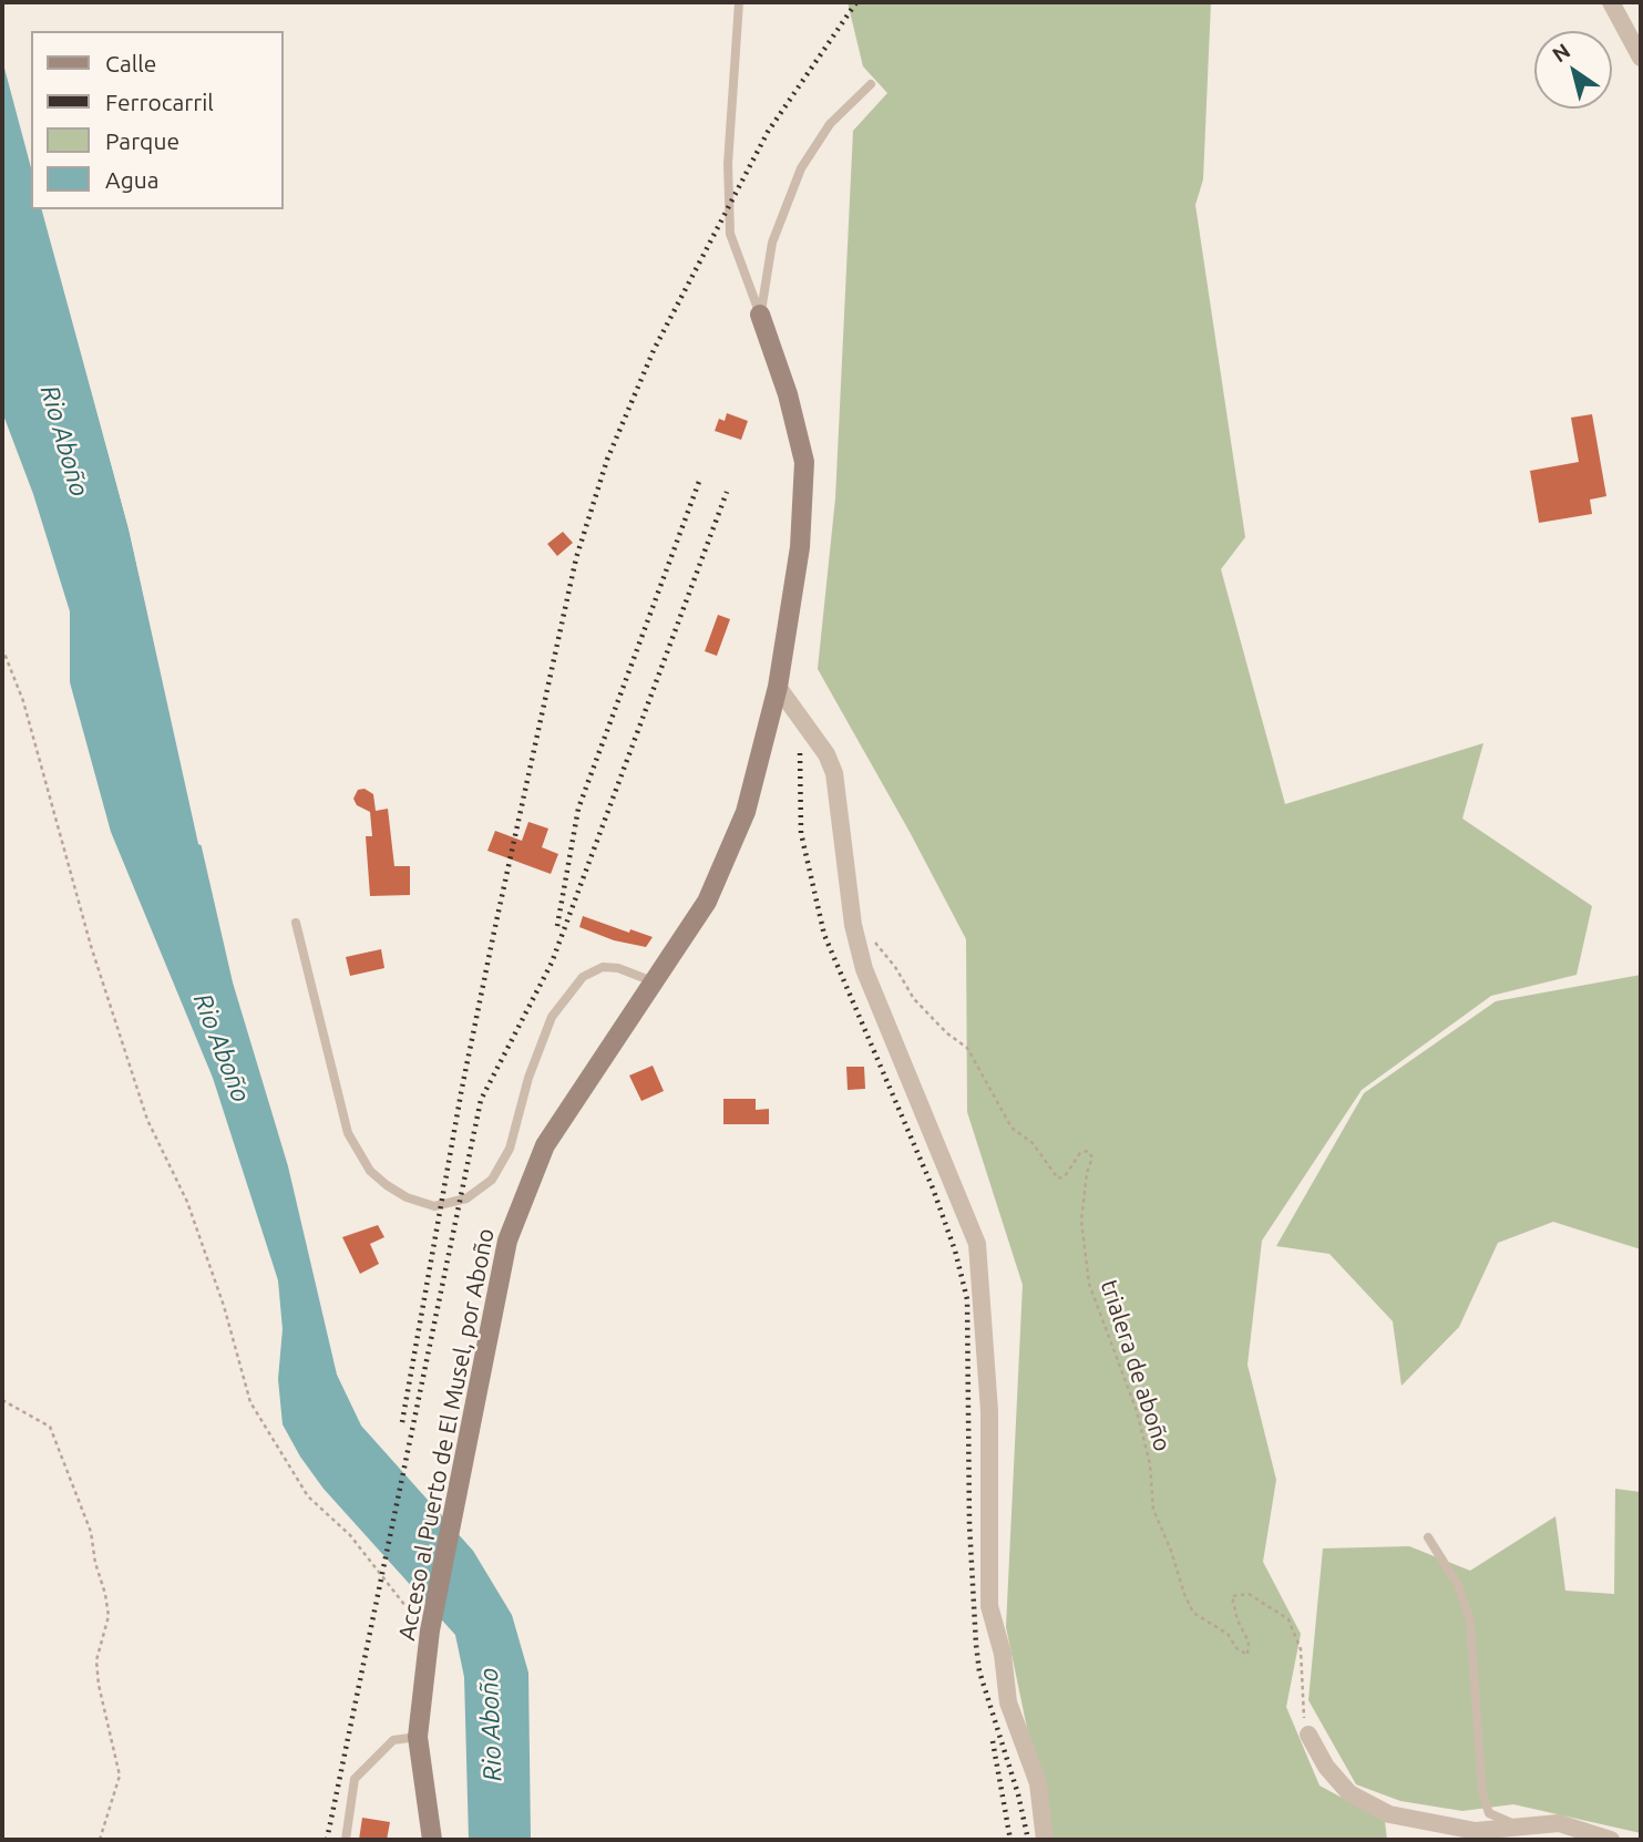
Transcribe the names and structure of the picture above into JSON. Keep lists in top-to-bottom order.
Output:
{
  "streets": {
    "street": ["Acceso al Puerto de El Musel, por Aboño"],
    "path": ["trialera de aboño"]
  },
  "water": ["Rio Aboño"],
  "legend": [
    "Calle",
    "Ferrocarril",
    "Parque",
    "Agua"
  ],
  "north": "top left"
}
